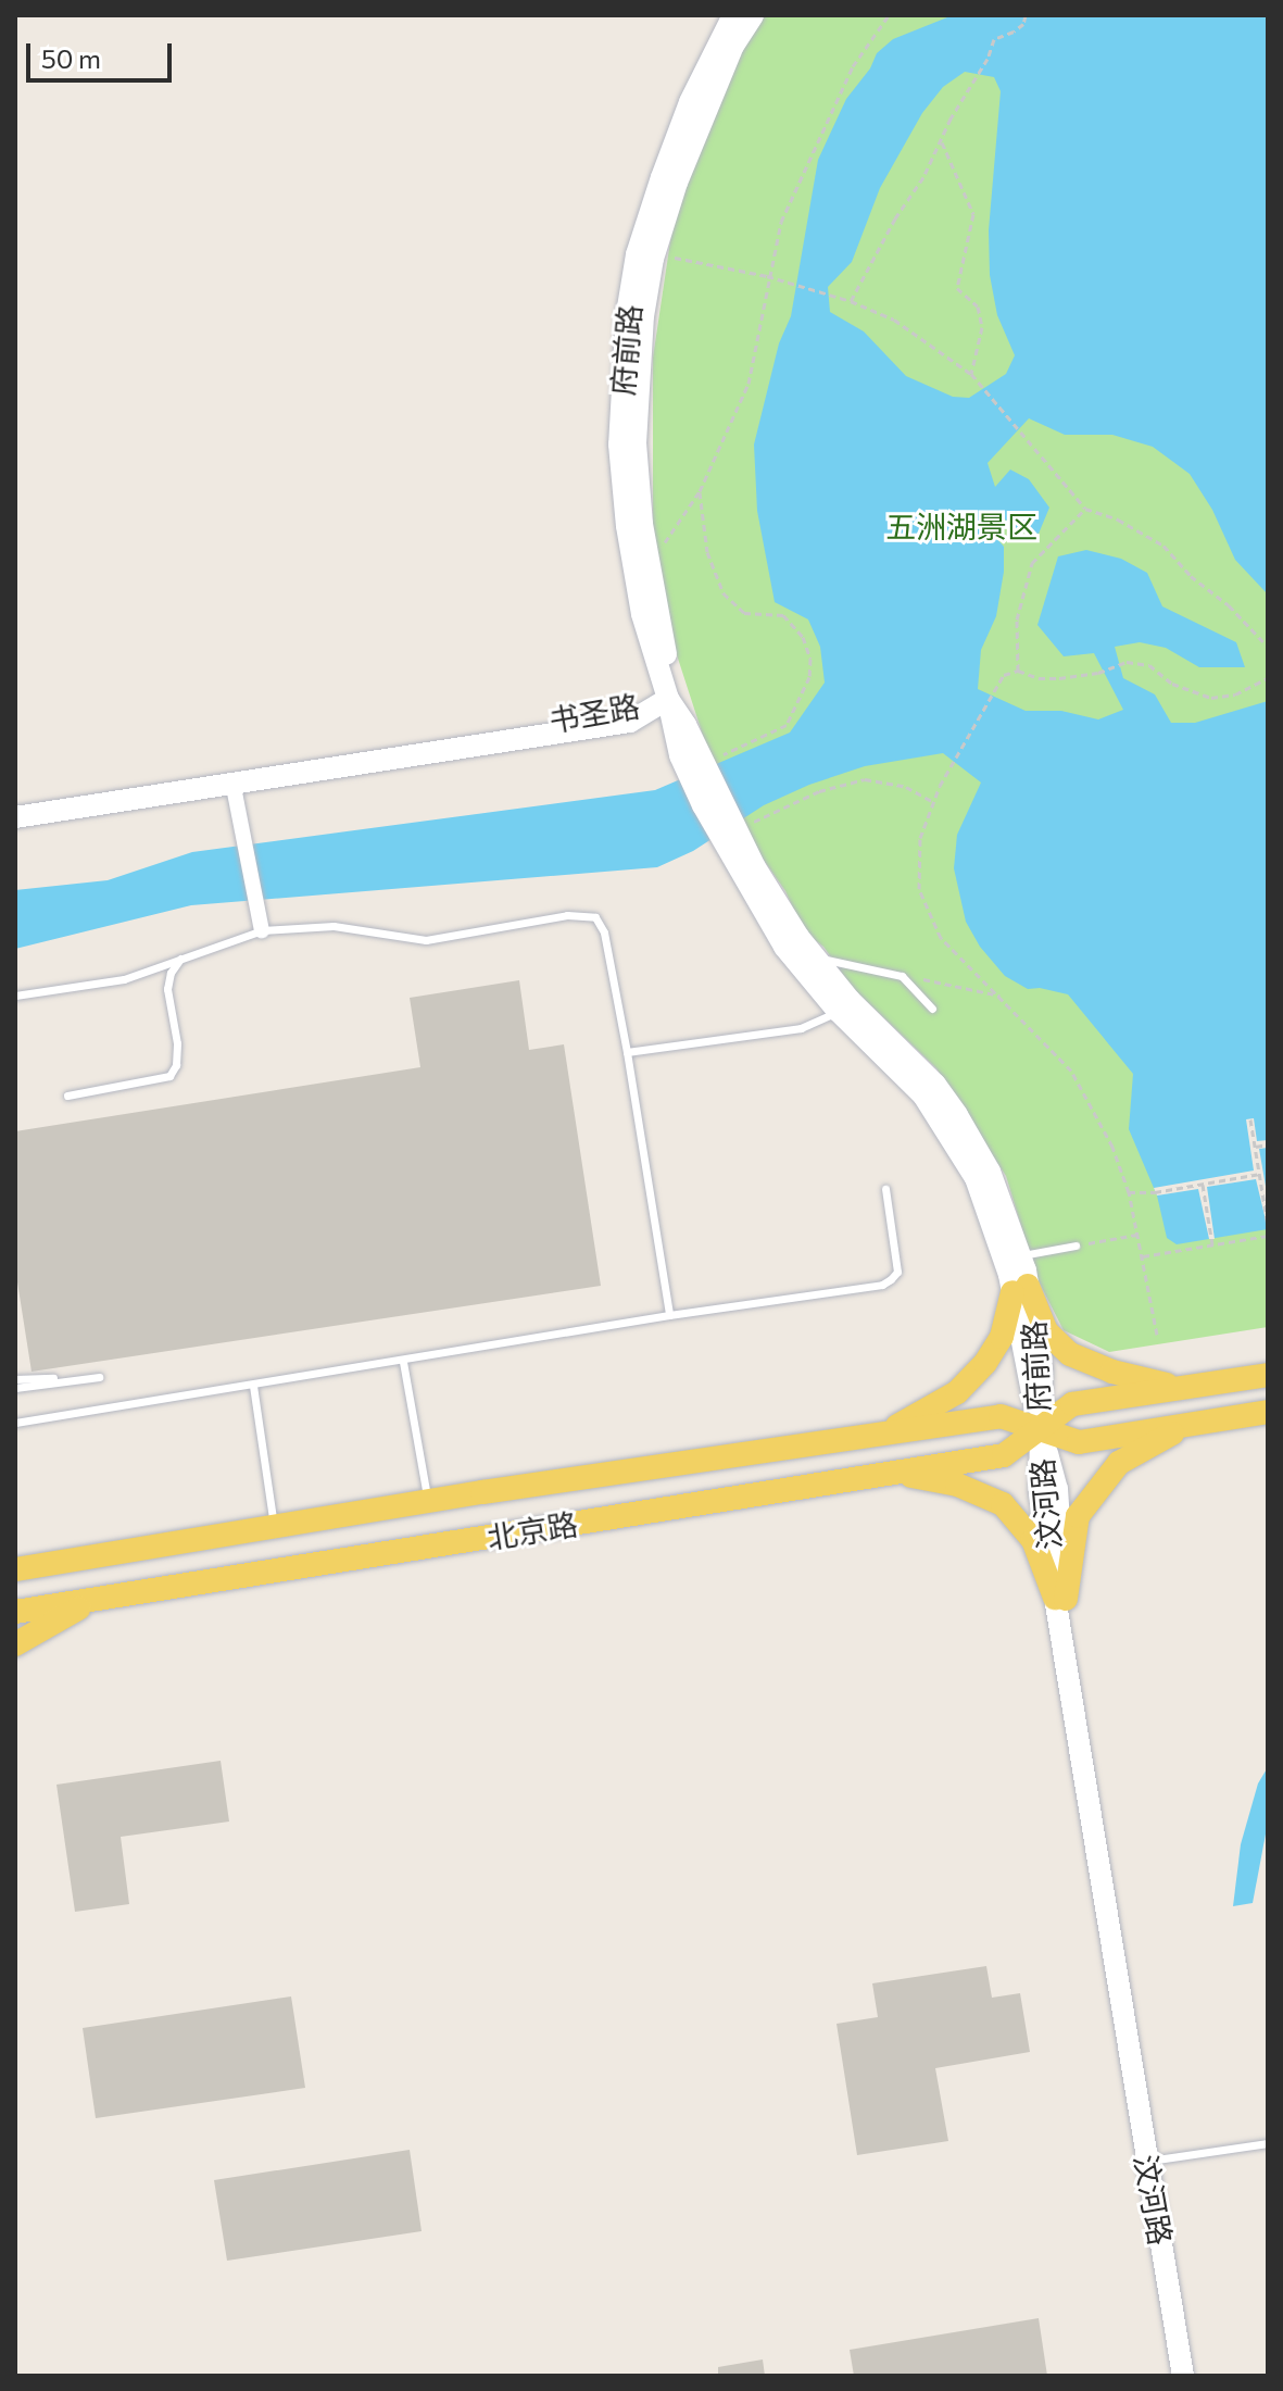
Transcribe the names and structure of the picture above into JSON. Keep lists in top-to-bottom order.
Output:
{
  "streets": {
    "main road": ["北京路"],
    "street": ["府前路", "书圣路", "汶河路"]
  },
  "crossings": [
    ["府前路", "书圣路"],
    ["府前路", "汶河路"],
    ["府前路", "北京路"],
    ["汶河路", "北京路"]
  ],
  "parks": ["五洲湖景区"],
  "scale_bar": "50 m"
}
